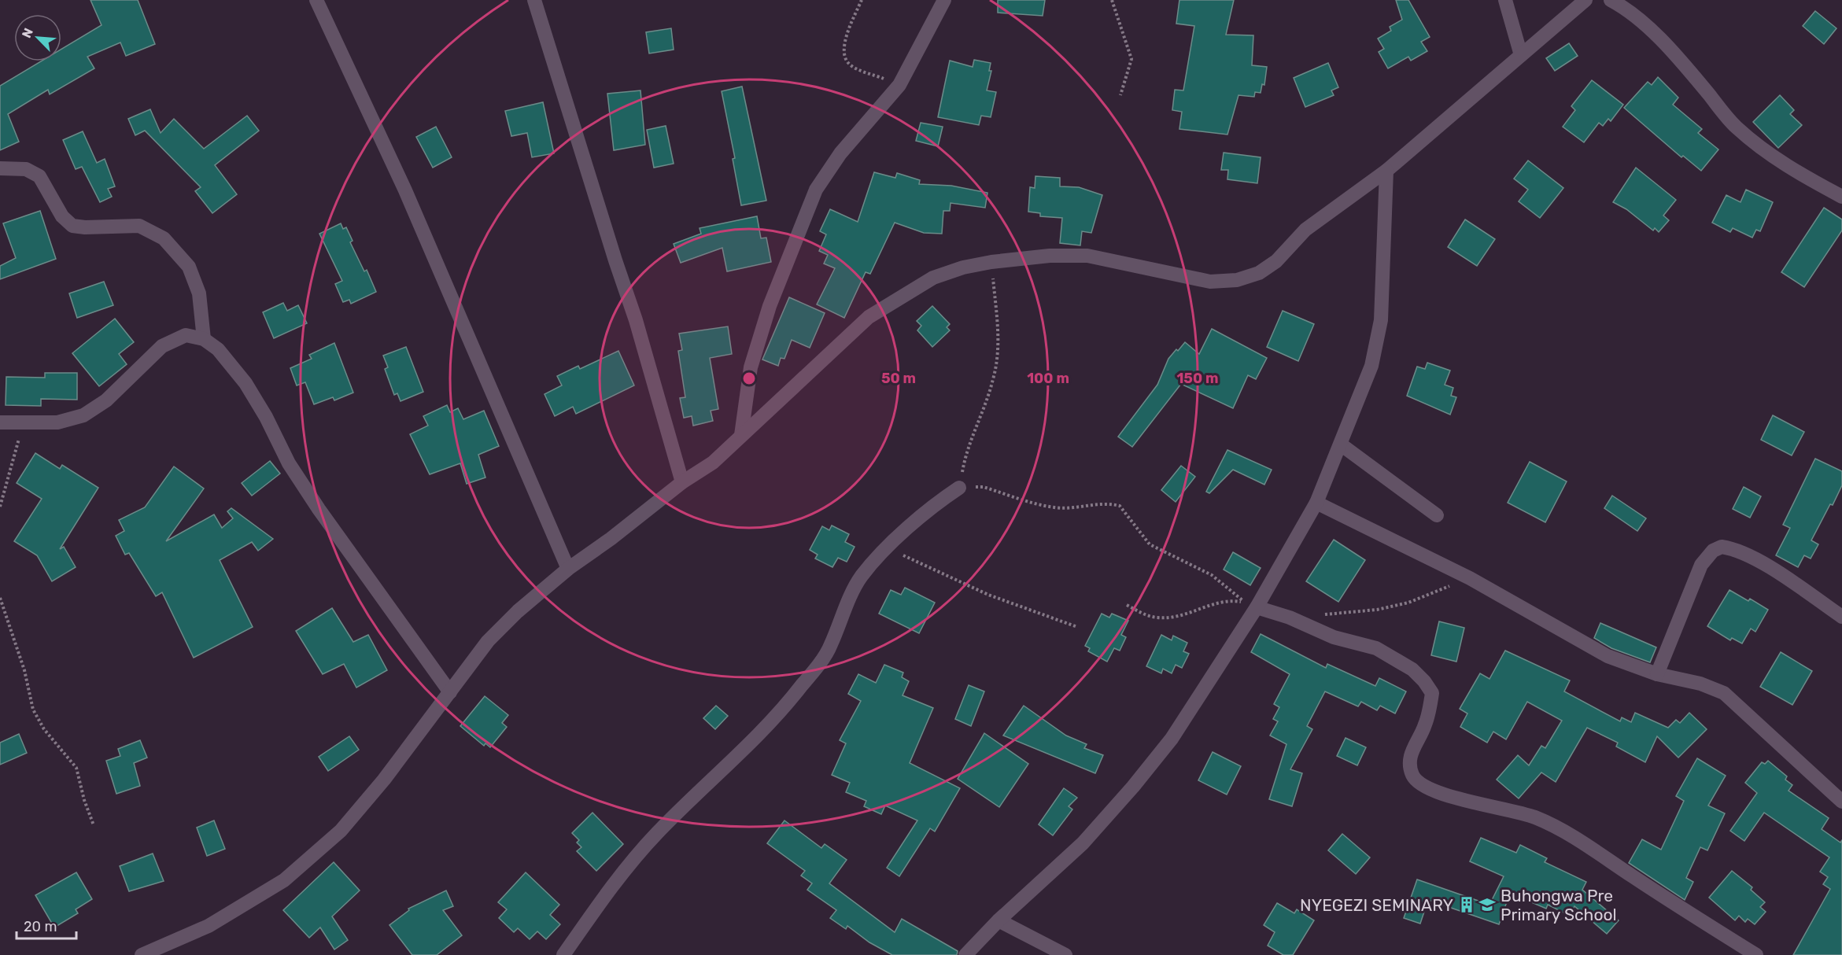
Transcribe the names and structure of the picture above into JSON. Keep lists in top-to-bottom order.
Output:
{
  "places": {
    "building": ["NYEGEZI SEMINARY"],
    "school or university": ["Buhongwa Pre Primary School"]
  },
  "scale_bar": "20 m",
  "north": "top left",
  "rings": ["50 m", "100 m", "150 m"]
}
